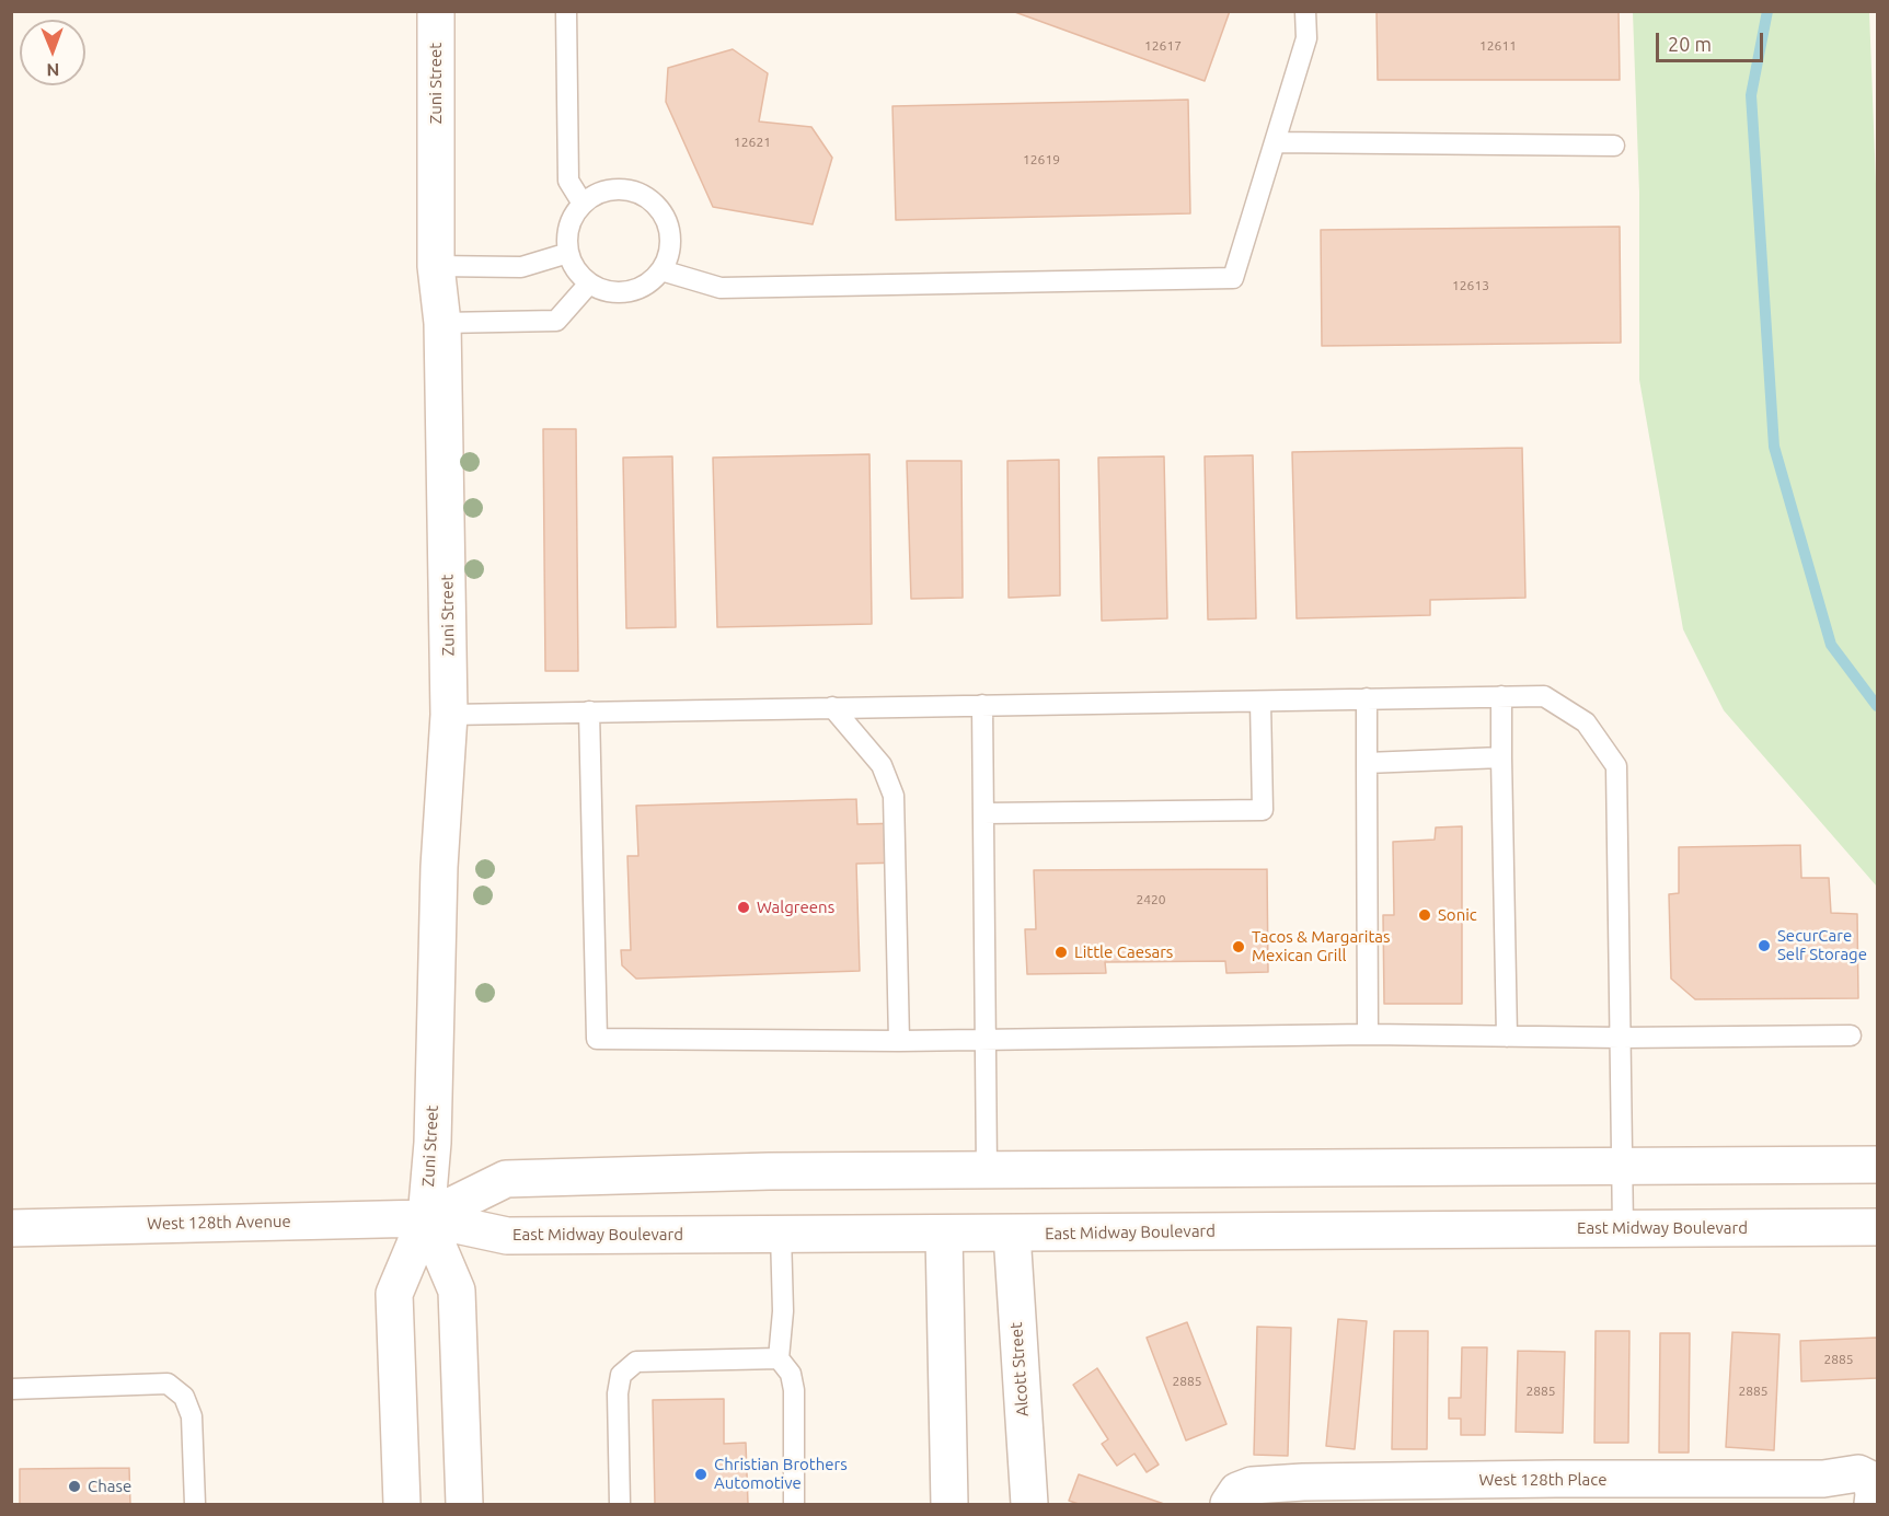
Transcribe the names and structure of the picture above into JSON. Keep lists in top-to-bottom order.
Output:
{
  "streets": {
    "main road": [
      "Zuni Street",
      "West 128th Avenue",
      "East Midway Boulevard",
      "Alcott Street",
      "West 128th Place"
    ]
  },
  "crossings": [
    ["Zuni Street", "West 128th Avenue"],
    ["Zuni Street", "East Midway Boulevard"],
    ["West 128th Avenue", "East Midway Boulevard"],
    ["East Midway Boulevard", "Alcott Street"]
  ],
  "places": [
    "Walgreens",
    "Sonic",
    "SecurCare Self Storage",
    "Tacos & Margaritas Mexican Grill",
    "Little Caesars",
    "Christian Brothers Automotive",
    "Chase"
  ],
  "house_numbers": [
    "12617",
    "12611",
    "12621",
    "12619",
    "12613",
    "2420",
    "2885",
    "2885",
    "2885",
    "2885"
  ],
  "scale_bar": "20 m",
  "north": "bottom"
}
